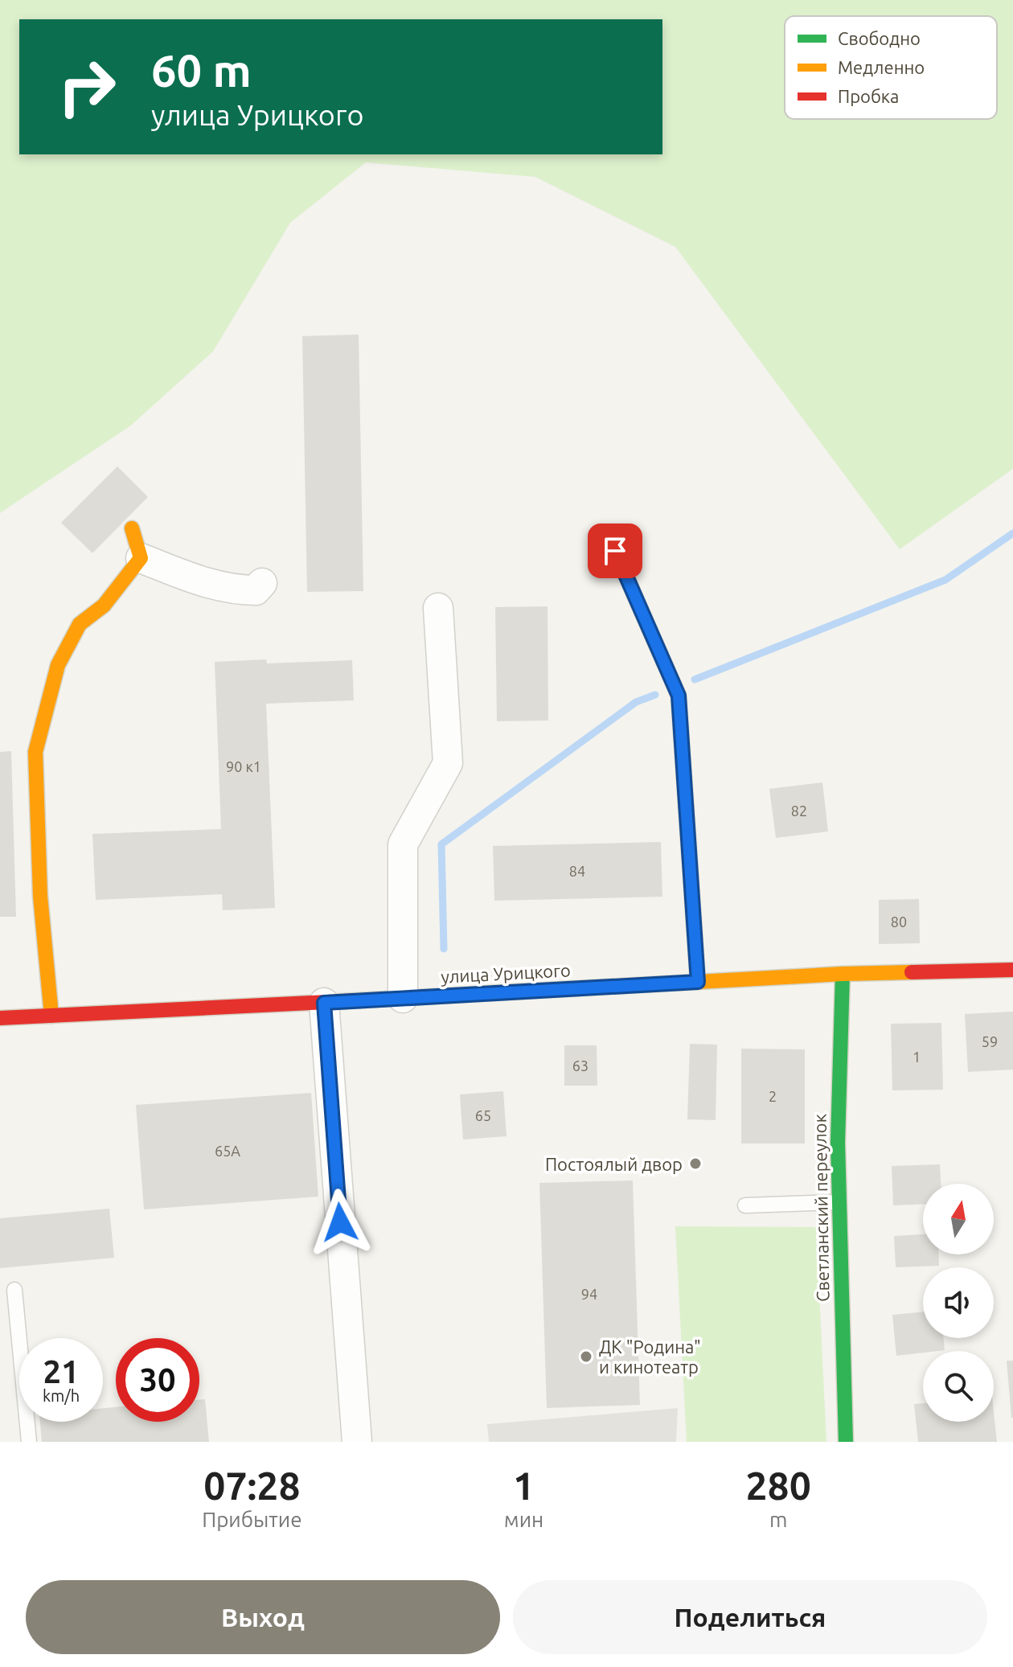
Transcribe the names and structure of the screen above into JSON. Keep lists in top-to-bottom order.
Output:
{
  "streets": {
    "street": ["улица Урицкого", "Светланский переулок"]
  },
  "crossings": [
    ["улица Урицкого", "Светланский переулок"]
  ],
  "places": ["Постоялый двор", "ДК \"Родина\" и кинотеатр"],
  "house_numbers": [
    "90 к1",
    "82",
    "84",
    "80",
    "59",
    "1",
    "63",
    "2",
    "65",
    "65А",
    "94"
  ],
  "legend": ["Свободно", "Медленно", "Пробка"],
  "north": "top",
  "page": {
    "turn": ["60 m", "улица Урицкого"],
    "speed": "21 km/h",
    "limit": "30",
    "eta": [
      "07:28",
      "Прибытие",
      "1",
      "мин",
      "280",
      "m"
    ],
    "buttons": ["Выход", "Поделиться"]
  }
}
